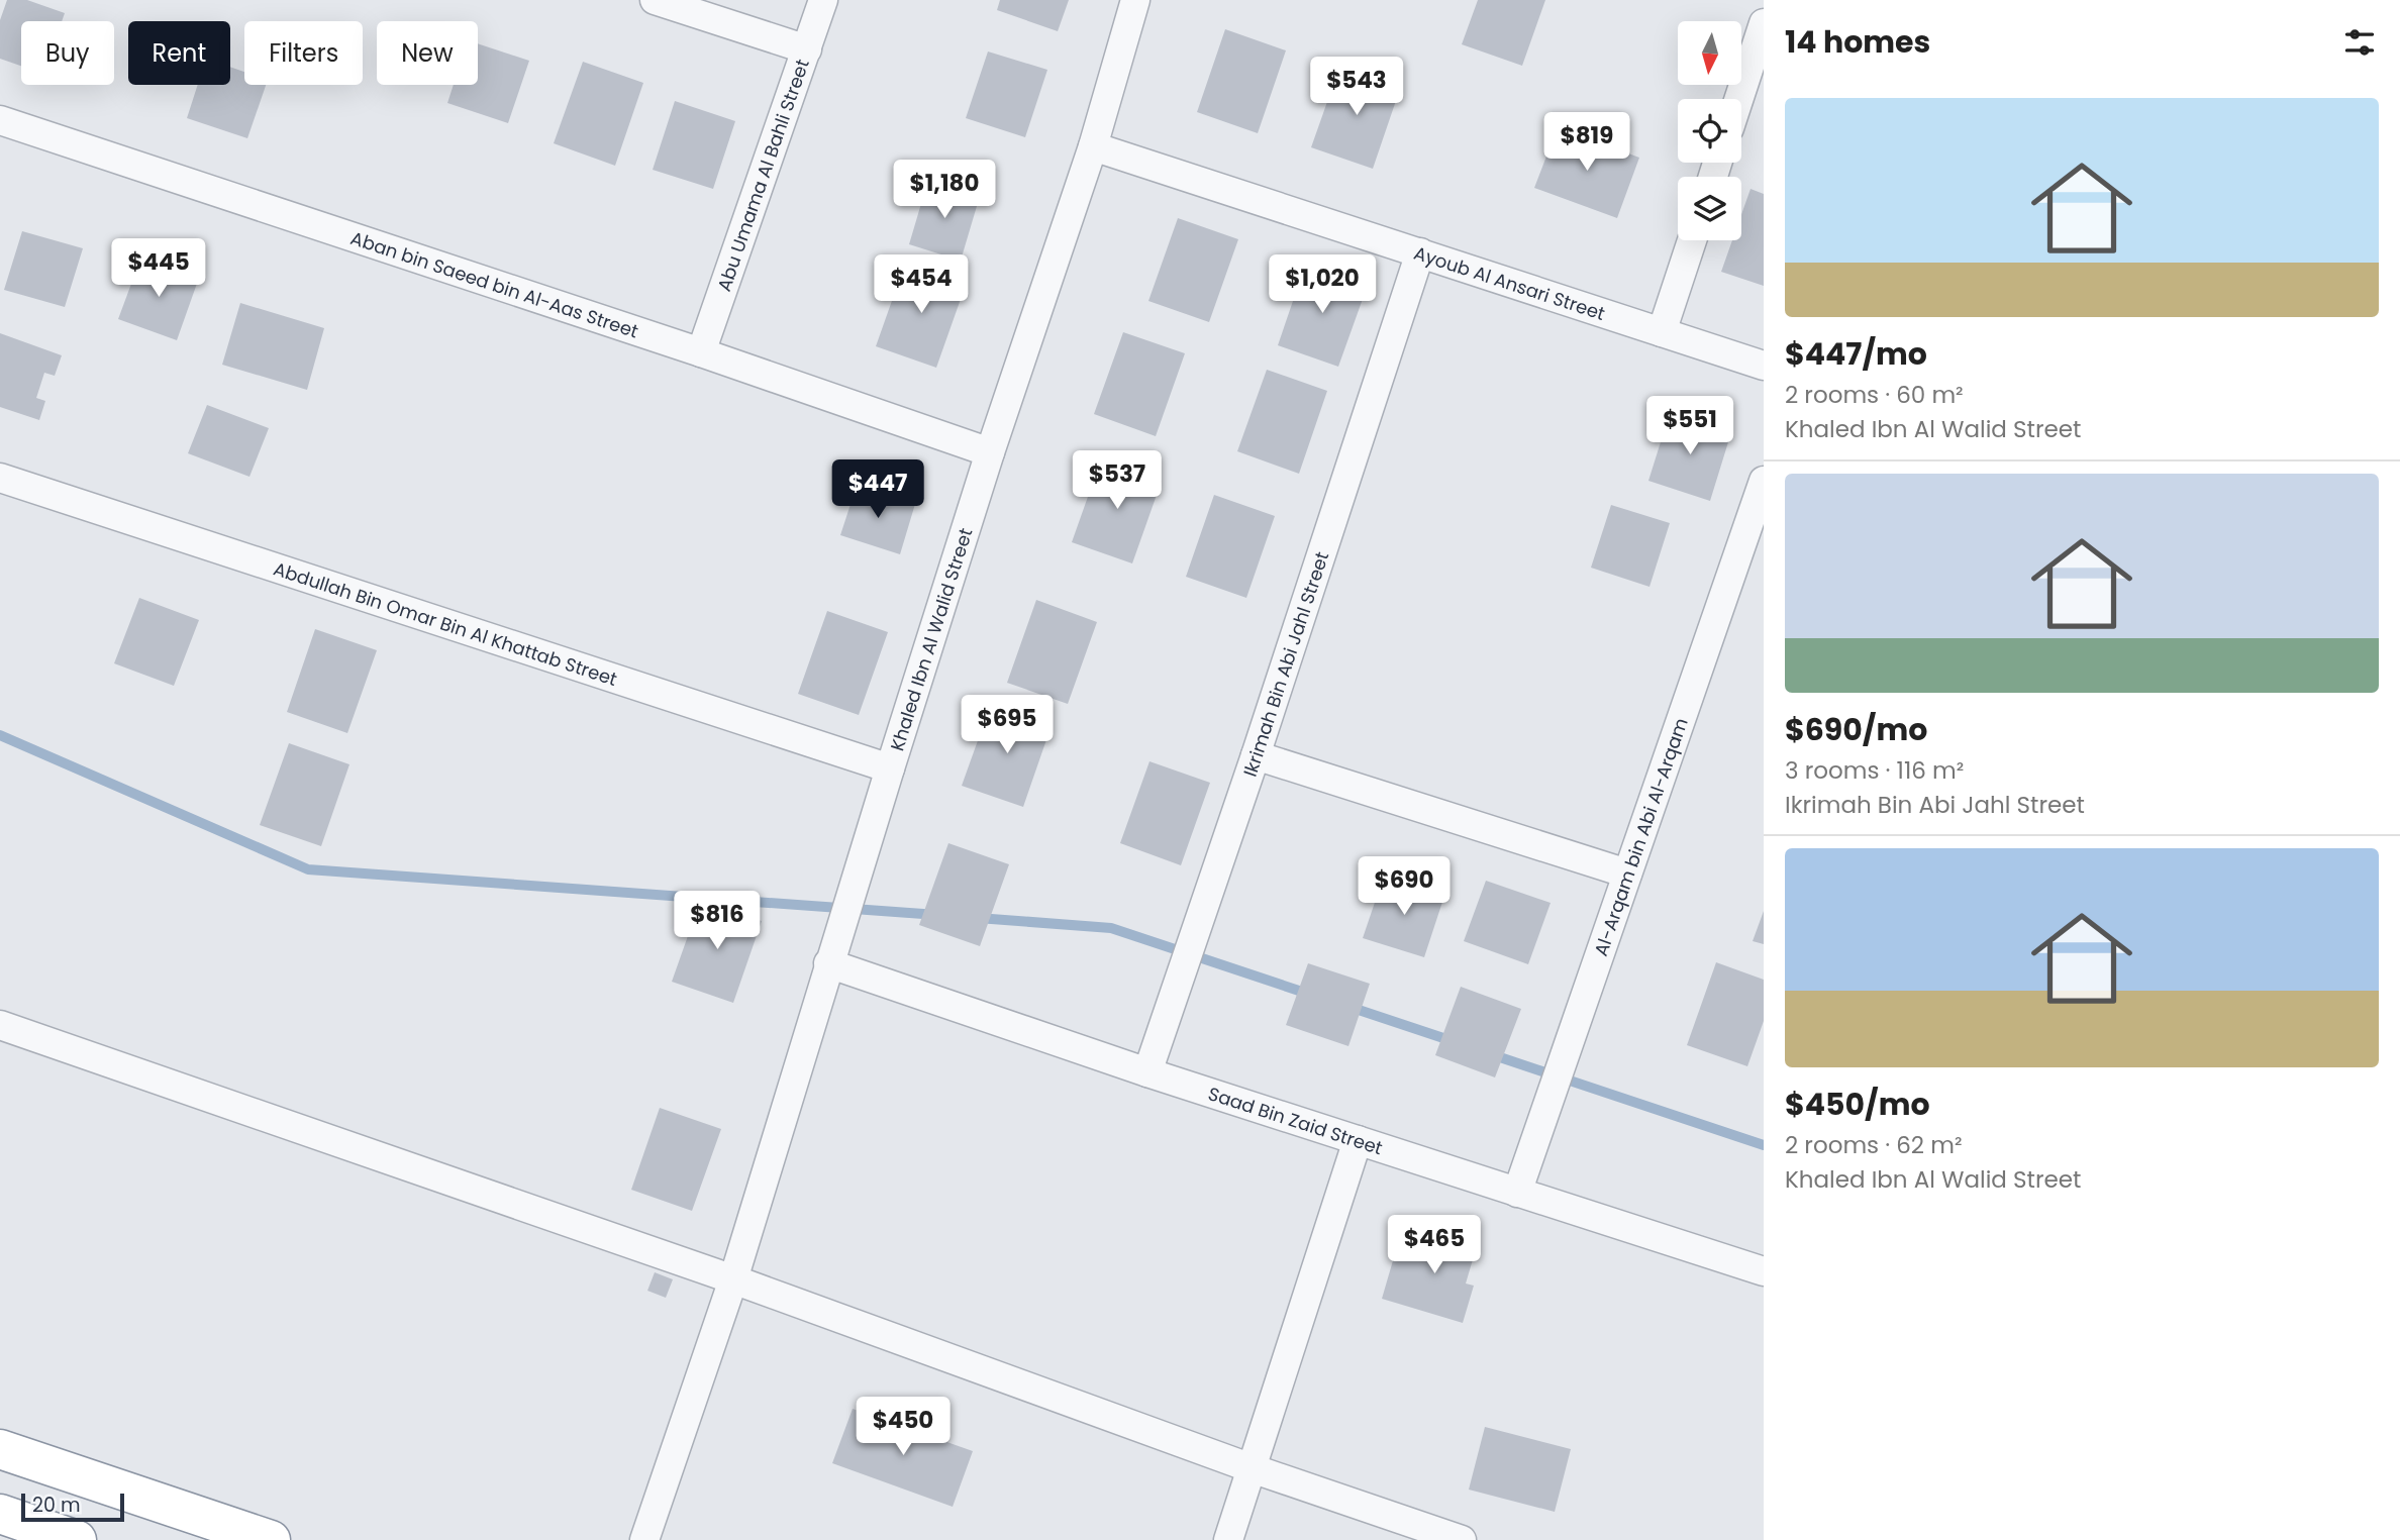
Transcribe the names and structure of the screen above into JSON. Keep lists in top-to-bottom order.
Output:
{
  "streets": {
    "street": [
      "Abu Umama Al Bahli Street",
      "Ayoub Al Ansari Street",
      "Aban bin Saeed bin Al-Aas Street",
      "Abdullah Bin Omar Bin Al Khattab Street",
      "Khaled Ibn Al Walid Street",
      "Ikrimah Bin Abi Jahl Street",
      "Al-Arqam bin Abi Al-Arqam",
      "Saad Bin Zaid Street"
    ]
  },
  "crossings": [
    ["Abu Umama Al Bahli Street", "Aban bin Saeed bin Al-Aas Street"],
    ["Ayoub Al Ansari Street", "Khaled Ibn Al Walid Street"],
    ["Ayoub Al Ansari Street", "Ikrimah Bin Abi Jahl Street"],
    ["Aban bin Saeed bin Al-Aas Street", "Khaled Ibn Al Walid Street"],
    ["Abdullah Bin Omar Bin Al Khattab Street", "Khaled Ibn Al Walid Street"],
    ["Khaled Ibn Al Walid Street", "Saad Bin Zaid Street"],
    ["Ikrimah Bin Abi Jahl Street", "Saad Bin Zaid Street"],
    ["Al-Arqam bin Abi Al-Arqam", "Saad Bin Zaid Street"]
  ],
  "scale_bar": "20 m",
  "north": "bottom",
  "page": {
    "heading": "14 homes",
    "chip": [
      "Buy",
      "Rent",
      "Filters",
      "New"
    ],
    "price": [
      "$543",
      "$819",
      "$1,180",
      "$445",
      "$454",
      "$1,020",
      "$551",
      "$537",
      "$447",
      "$695",
      "$690",
      "$816",
      "$465",
      "$450"
    ],
    "list": [
      {
        "name": "$447/mo",
        "note": "2 rooms · 60 m² · Khaled Ibn Al Walid Street"
      },
      {
        "name": "$690/mo",
        "note": "3 rooms · 116 m² · Ikrimah Bin Abi Jahl Street"
      },
      {
        "name": "$450/mo",
        "note": "2 rooms · 62 m² · Khaled Ibn Al Walid Street"
      }
    ],
    "scale": "20 m"
  }
}
